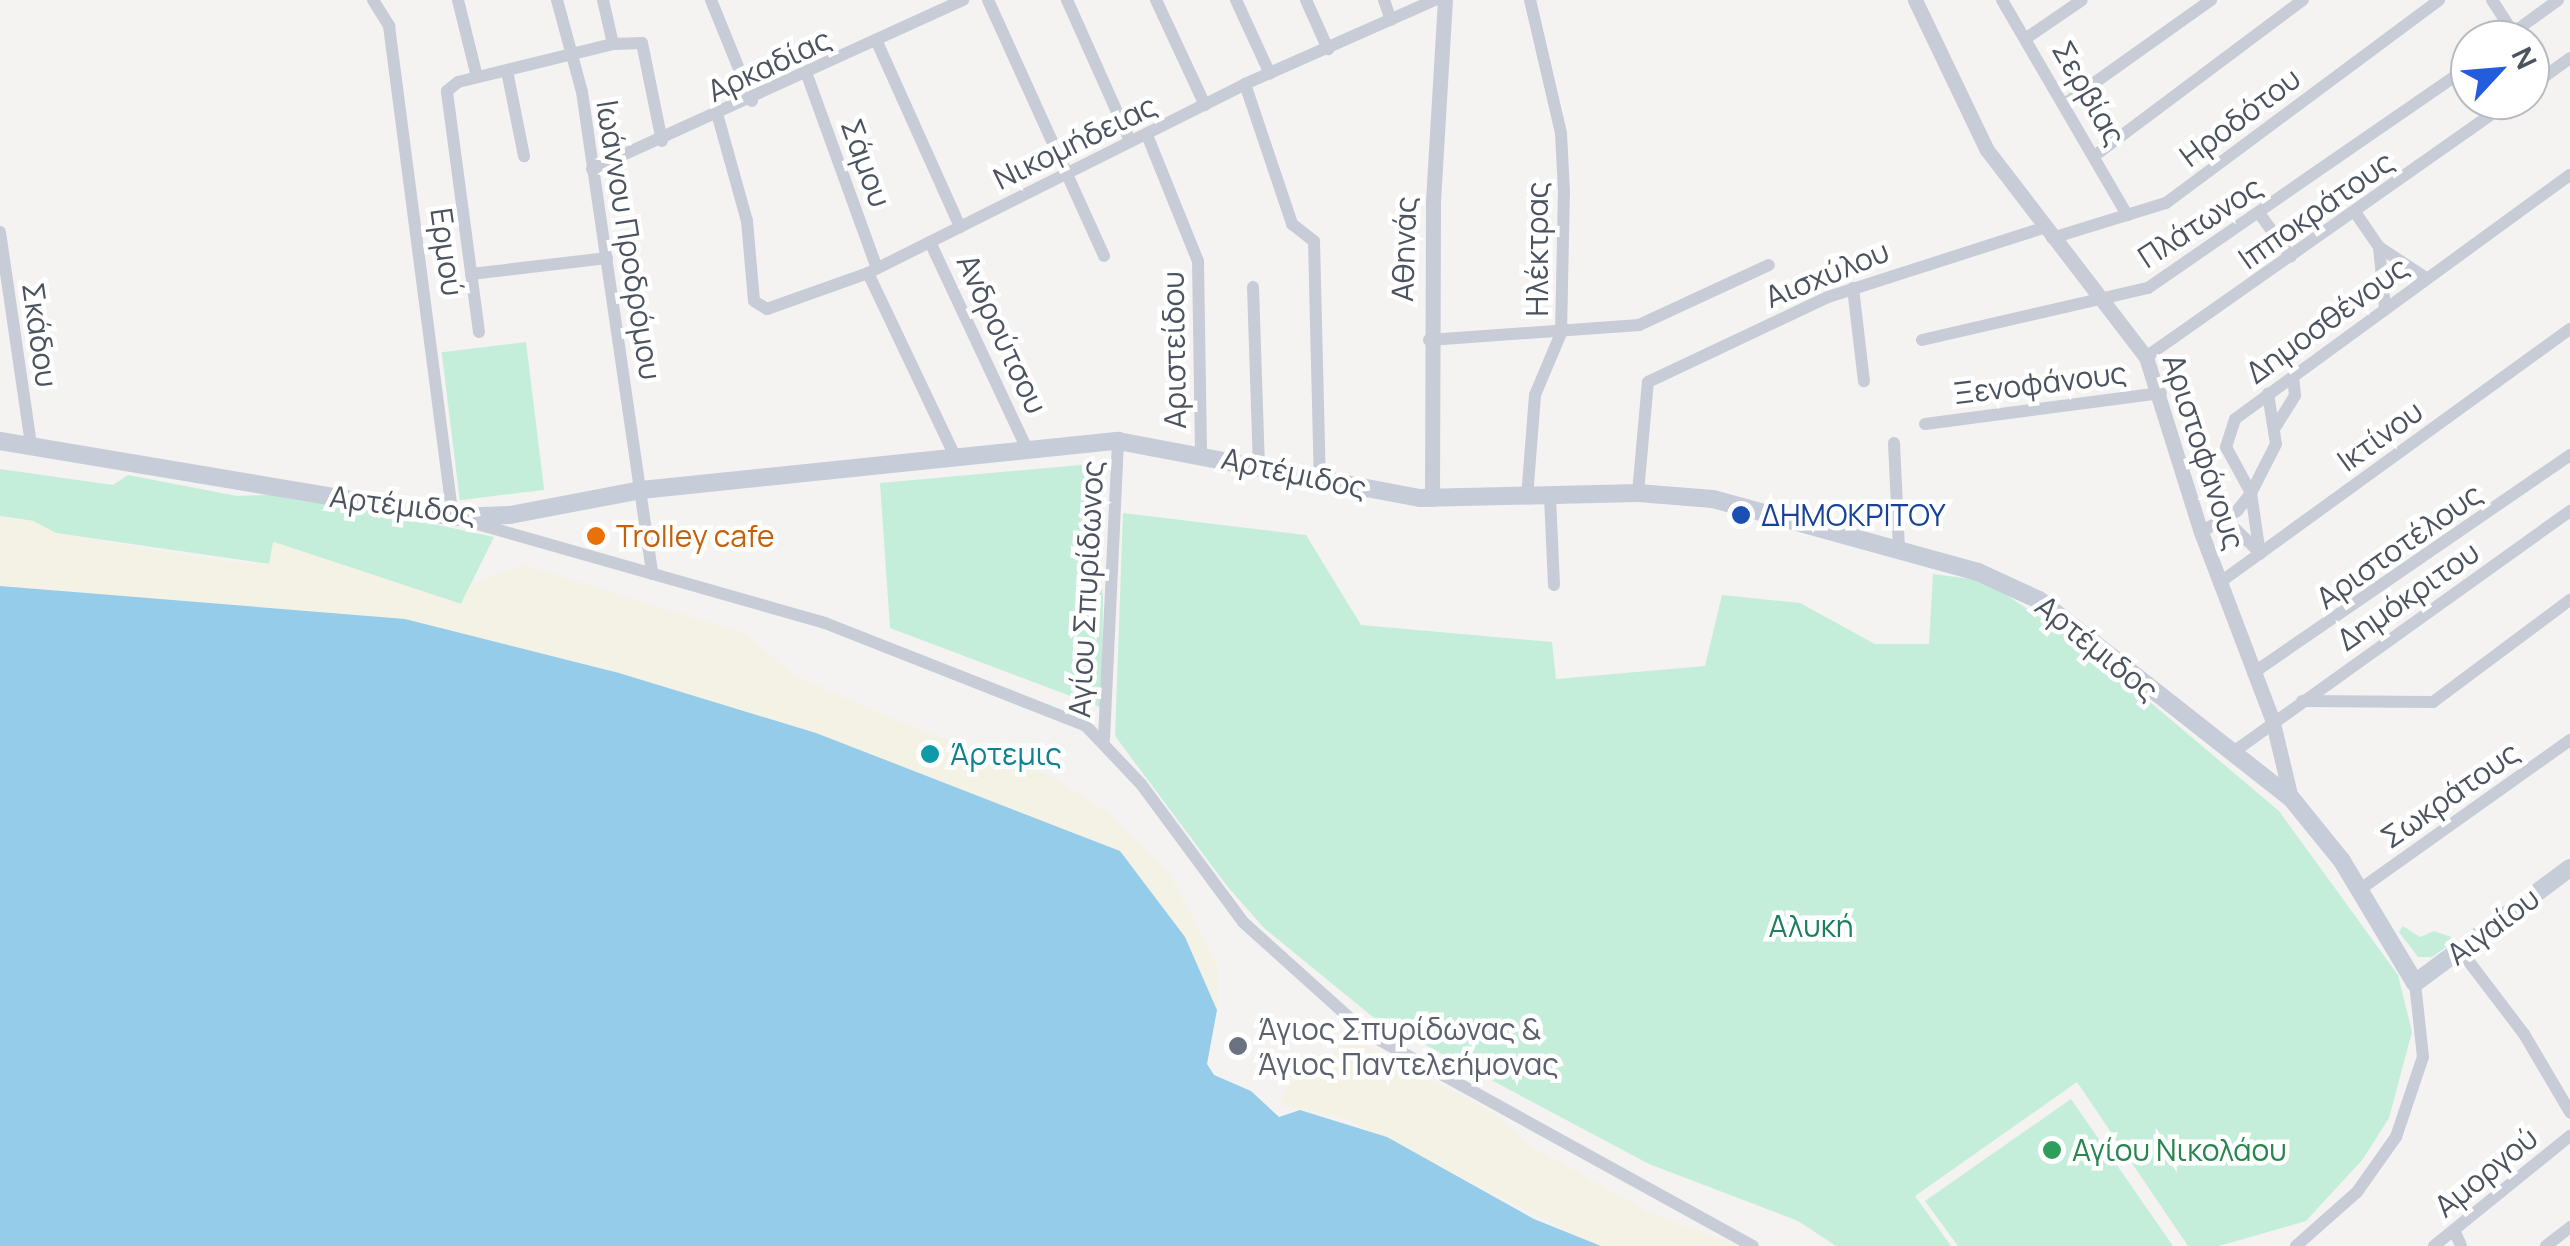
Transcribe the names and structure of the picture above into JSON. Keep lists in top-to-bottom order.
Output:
{
  "streets": {
    "main road": ["Αρτέμιδος", "Αιγαίου"],
    "street": [
      "Αρκαδίας",
      "Σερβίας",
      "Ηροδότου",
      "Νικομήδειας",
      "Σάμου",
      "Ιπποκράτους",
      "Πλάτωνος",
      "Ιωάννου Προδρόμου",
      "Αθηνάς",
      "Ηλέκτρας",
      "Ερμού",
      "Αισχύλου",
      "Δημοσθένους",
      "Ανδρούτσου",
      "Σκάδου",
      "Αριστείδου",
      "Ξενοφάνους",
      "Ικτίνου",
      "Αριστοφάνους",
      "Αριστοτέλους",
      "Αγίου Σπυρίδωνος",
      "Δημόκριτου",
      "Σωκράτους",
      "Αμοργού"
    ]
  },
  "crossings": [
    ["Αρκαδίας", "Νικομήδειας"],
    ["Αρκαδίας", "Σάμου"],
    ["Αρκαδίας", "Ιωάννου Προδρόμου"],
    ["Σερβίας", "Ηροδότου"],
    ["Ηροδότου", "Αισχύλου"],
    ["Ηροδότου", "Αριστοφάνους"],
    ["Νικομήδειας", "Σάμου"],
    ["Νικομήδειας", "Ανδρούτσου"],
    ["Νικομήδειας", "Αριστείδου"],
    ["Σάμου", "Αρτέμιδος"],
    ["Ιπποκράτους", "Αριστοφάνους"],
    ["Πλάτωνος", "Αριστοφάνους"],
    ["Ιωάννου Προδρόμου", "Αρτέμιδος"],
    ["Αθηνάς", "Αρτέμιδος"],
    ["Ηλέκτρας", "Αρτέμιδος"],
    ["Ερμού", "Αρτέμιδος"],
    ["Αισχύλου", "Αριστοφάνους"],
    ["Αισχύλου", "Αρτέμιδος"],
    ["Δημοσθένους", "Ικτίνου"],
    ["Ανδρούτσου", "Αρτέμιδος"],
    ["Σκάδου", "Αρτέμιδος"],
    ["Αριστείδου", "Αρτέμιδος"],
    ["Ξενοφάνους", "Αριστοφάνους"],
    ["Ικτίνου", "Αριστοφάνους"],
    ["Αριστοφάνους", "Αρτέμιδος"],
    ["Αριστοφάνους", "Αριστοτέλους"],
    ["Αριστοφάνους", "Δημόκριτου"],
    ["Αρτέμιδος", "Αγίου Σπυρίδωνος"],
    ["Αρτέμιδος", "Δημόκριτου"],
    ["Αρτέμιδος", "Σωκράτους"],
    ["Αρτέμιδος", "Αιγαίου"]
  ],
  "parks": ["Αλυκή"],
  "places": [
    "ΔΗΜΟΚΡΙΤΟΥ",
    "Trolley cafe",
    "Άρτεμις",
    "Άγιος Σπυρίδωνας & Άγιος Παντελεήμονας",
    "Αγίου Νικολάου"
  ],
  "north": "top right"
}
